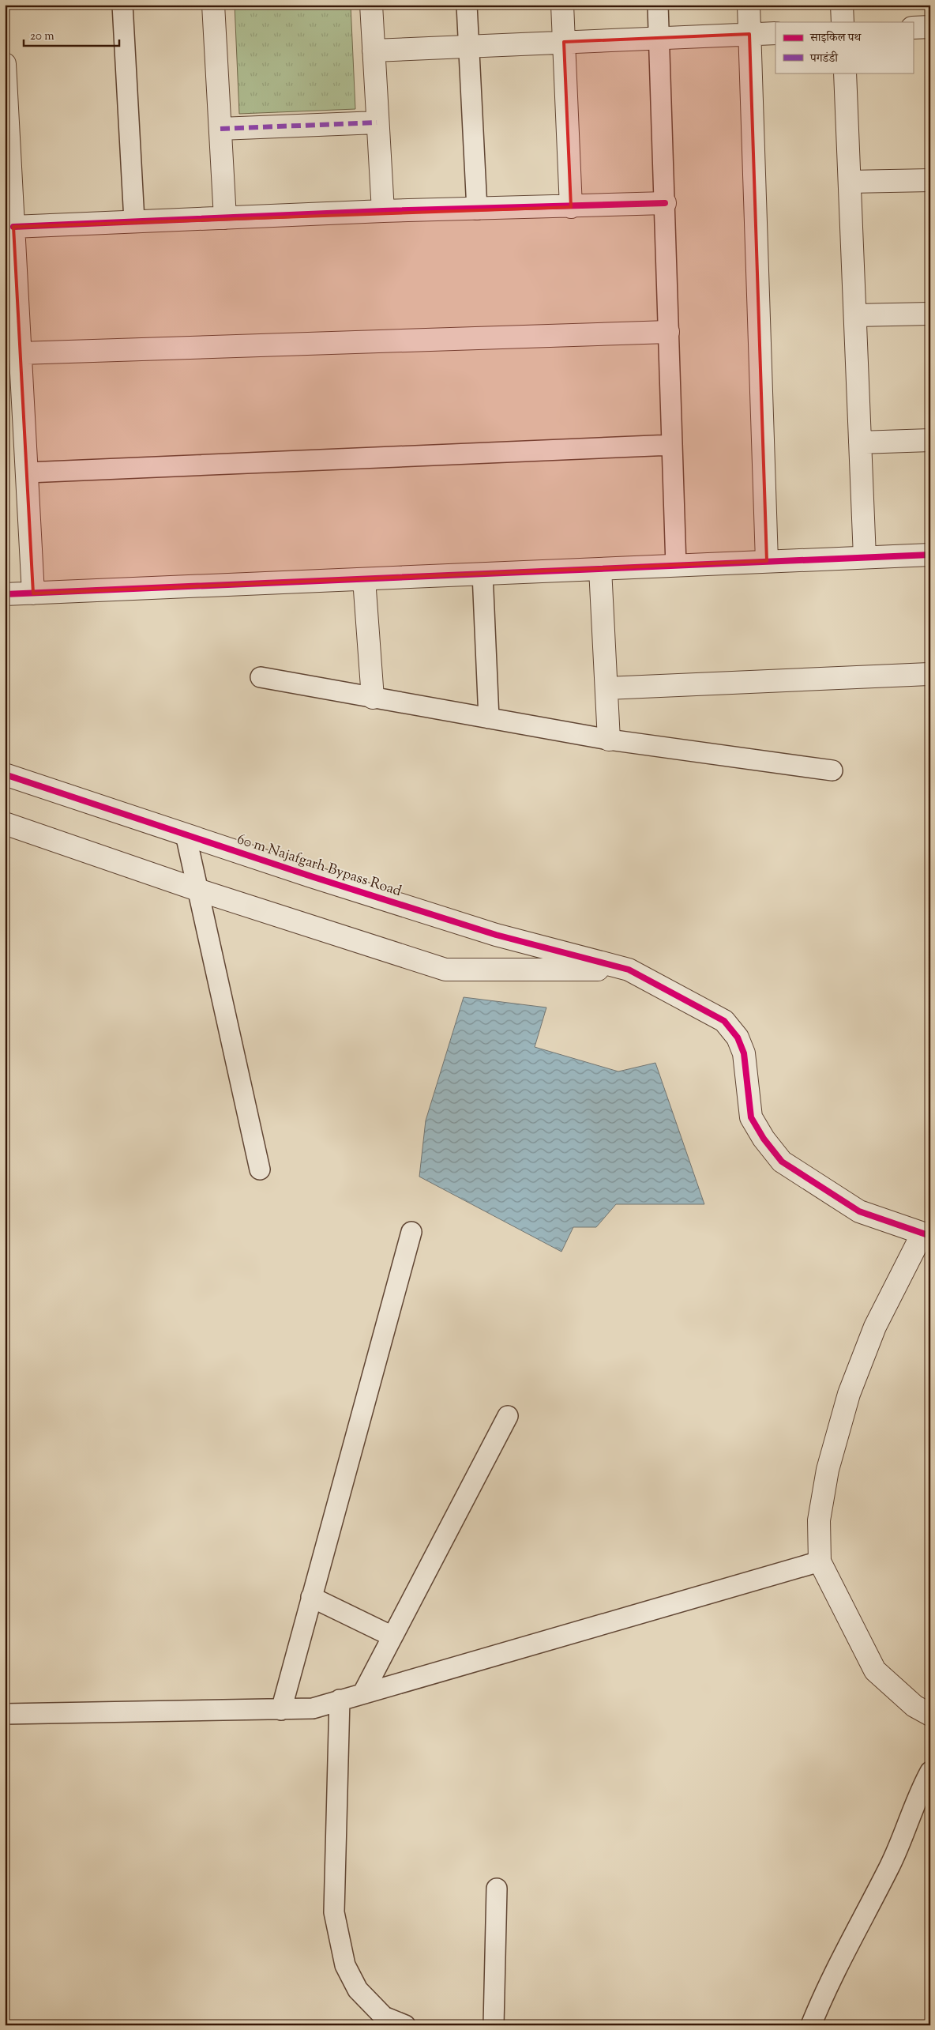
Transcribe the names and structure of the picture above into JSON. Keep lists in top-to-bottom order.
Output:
{
  "streets": {
    "street": ["60 m Najafgarh Bypass Road"]
  },
  "legend": ["साइकिल पथ", "पगडंडी"],
  "scale_bar": "20 m"
}
